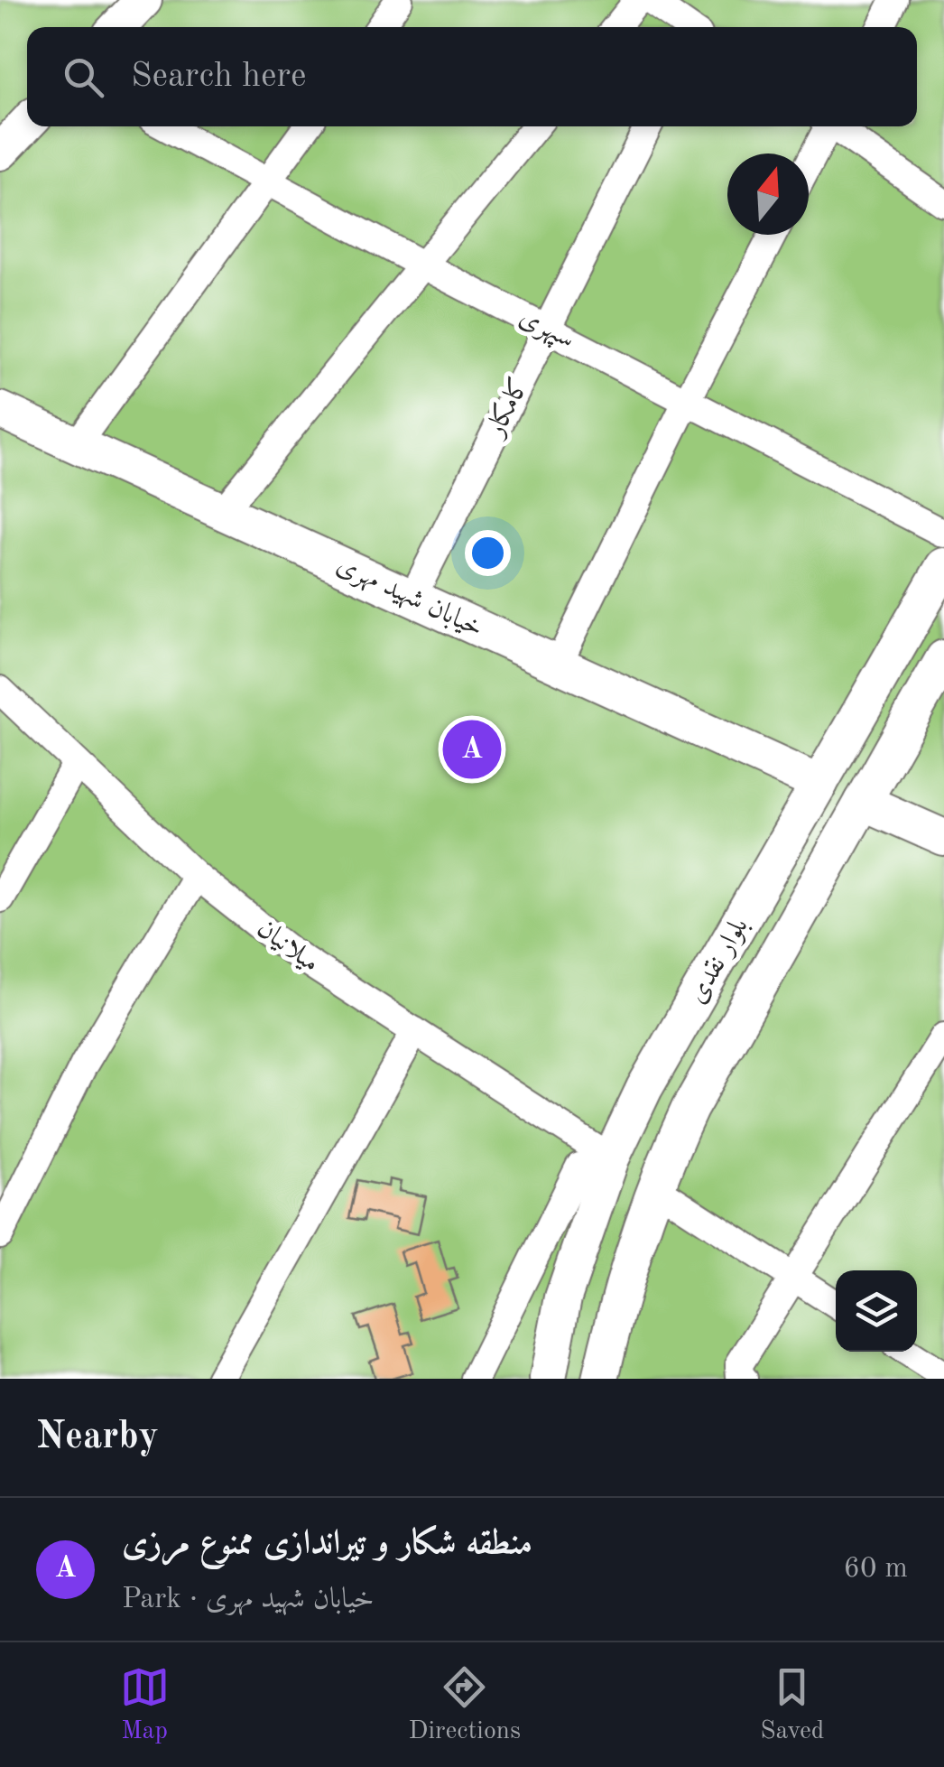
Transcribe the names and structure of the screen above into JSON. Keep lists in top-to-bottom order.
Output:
{
  "streets": {
    "main road": ["خیابان شهید مهری", "بلوار نقدی"],
    "street": ["سپهری", "کامکار", "میلانیان"]
  },
  "crossings": [
    ["سپهری", "کامکار"],
    ["کامکار", "خیابان شهید مهری"],
    ["خیابان شهید مهری", "بلوار نقدی"],
    ["میلانیان", "بلوار نقدی"]
  ],
  "north": "top",
  "page": {
    "search": "Search here",
    "pins": "A",
    "heading": "Nearby",
    "list": [
      {
        "mark": "A",
        "name": "منطقه شکار و تیراندازی ممنوع مرزی",
        "note": "Park · خیابان شهید مهری",
        "value": "60 m"
      }
    ],
    "nav": ["Map", "Directions", "Saved"]
  }
}
